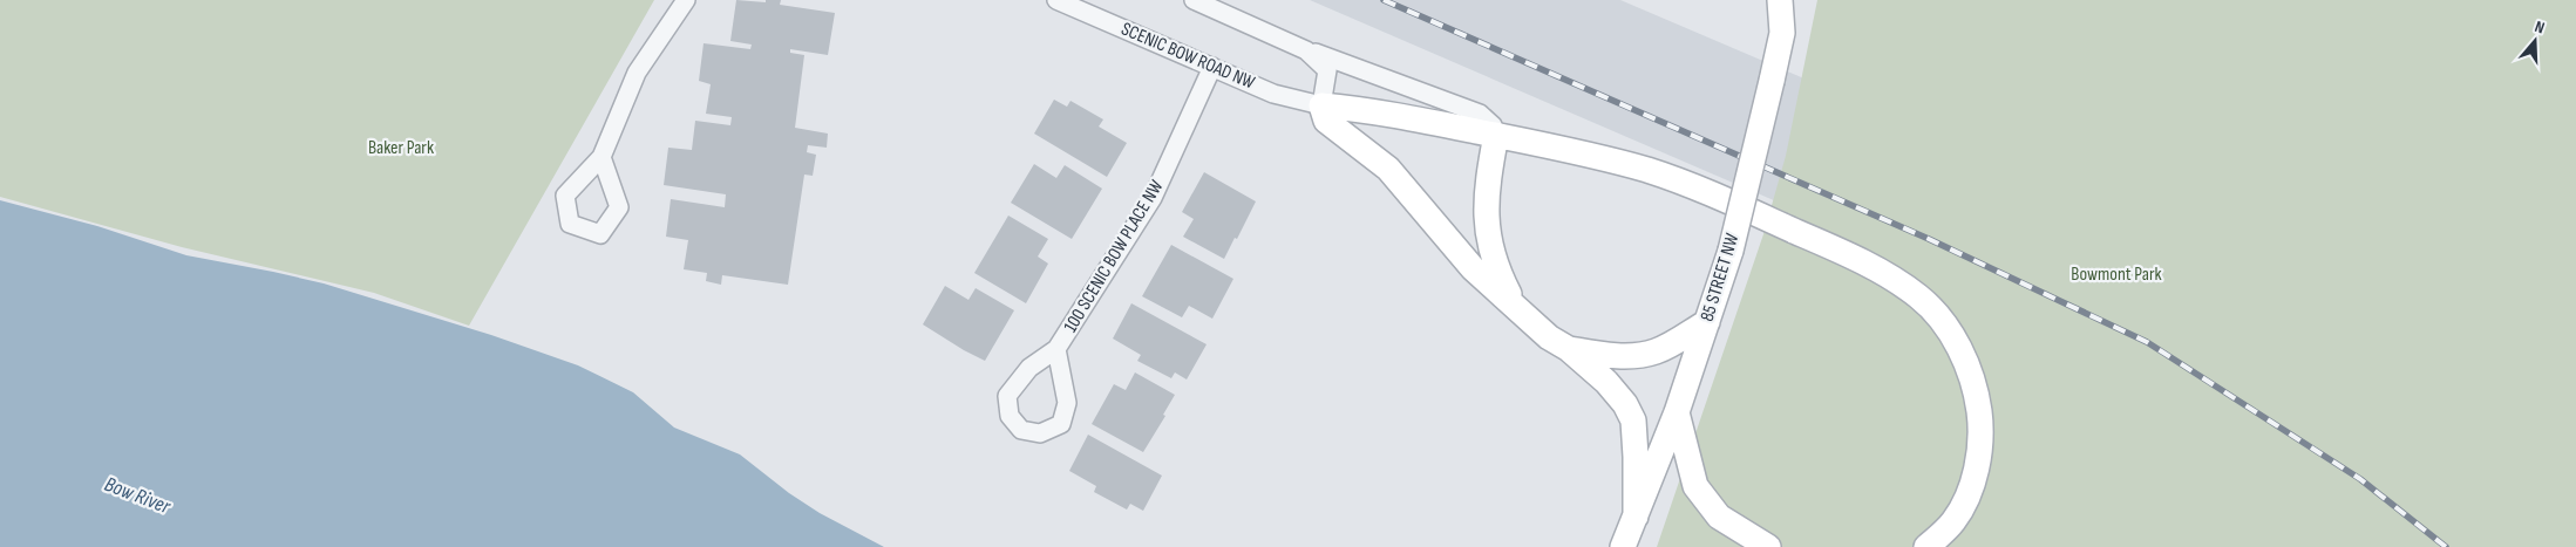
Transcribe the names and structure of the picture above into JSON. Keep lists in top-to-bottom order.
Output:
{
  "streets": {
    "street": ["SCENIC BOW ROAD NW", "100 SCENIC BOW PLACE NW", "85 STREET NW"]
  },
  "crossings": [
    ["SCENIC BOW ROAD NW", "100 SCENIC BOW PLACE NW"]
  ],
  "water": ["Bow River"],
  "parks": ["Baker Park", "Bowmont Park"],
  "north": "top"
}
